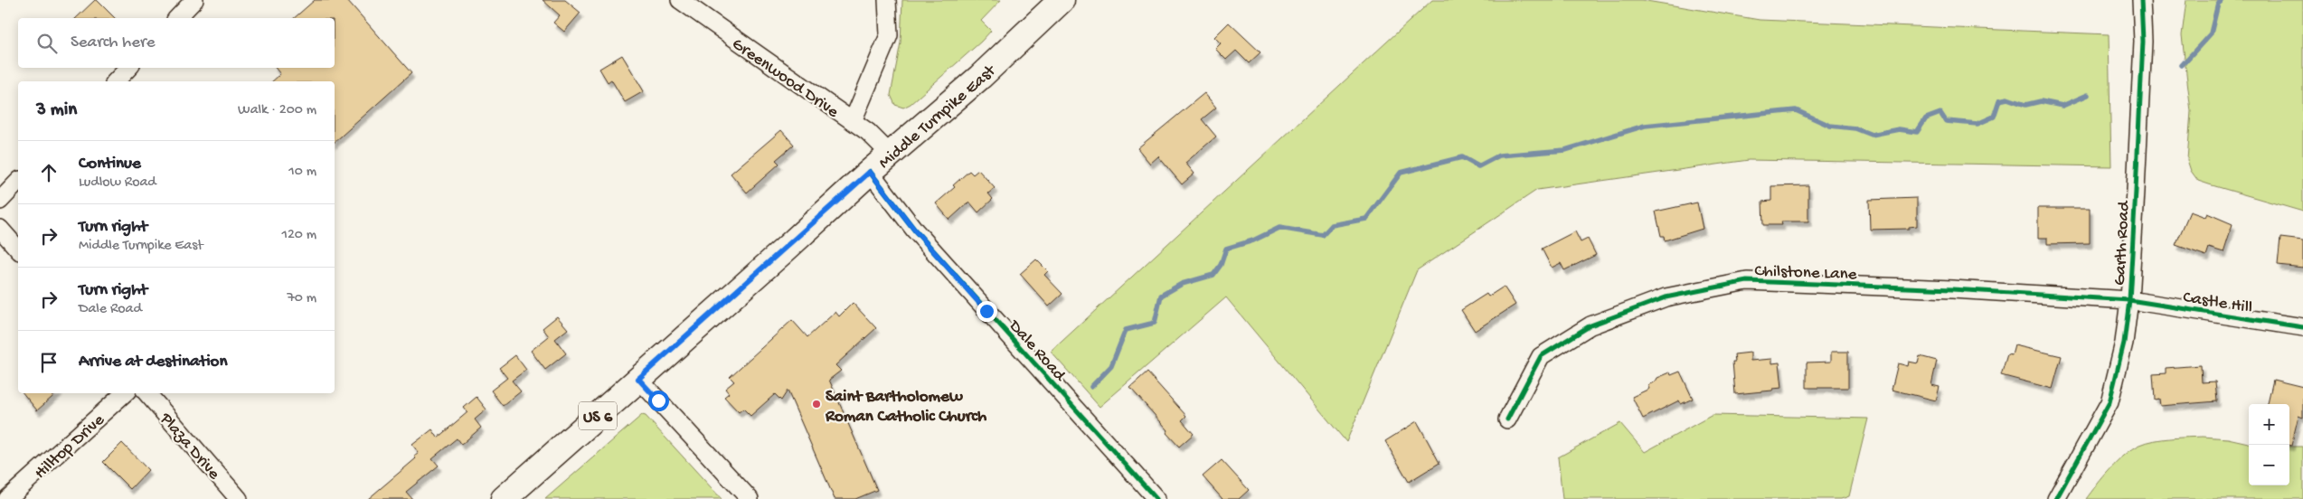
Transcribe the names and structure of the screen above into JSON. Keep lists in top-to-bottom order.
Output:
{
  "streets": {
    "main road": ["Middle Turnpike East", "US 6"],
    "street": [
      "Greenwood Drive",
      "Garth Road",
      "Chilstone Lane",
      "Castle Hill",
      "Dale Road",
      "Hilltop Drive",
      "Plaza Drive"
    ]
  },
  "crossings": [
    ["Greenwood Drive", "Middle Turnpike East"],
    ["Middle Turnpike East", "Dale Road"],
    ["Garth Road", "Chilstone Lane"],
    ["Garth Road", "Castle Hill"],
    ["Chilstone Lane", "Castle Hill"]
  ],
  "places": ["Saint Bartholomew Roman Catholic Church"],
  "page": {
    "search": "Search here",
    "heading": ["3 min", "Walk · 200 m"],
    "list": [
      ["Continue", "Ludlow Road", "10 m"],
      ["Turn right", "Middle Turnpike East", "120 m"],
      ["Turn right", "Dale Road", "70 m"],
      "Arrive at destination"
    ],
    "map_buttons": ["+", "−"]
  }
}
